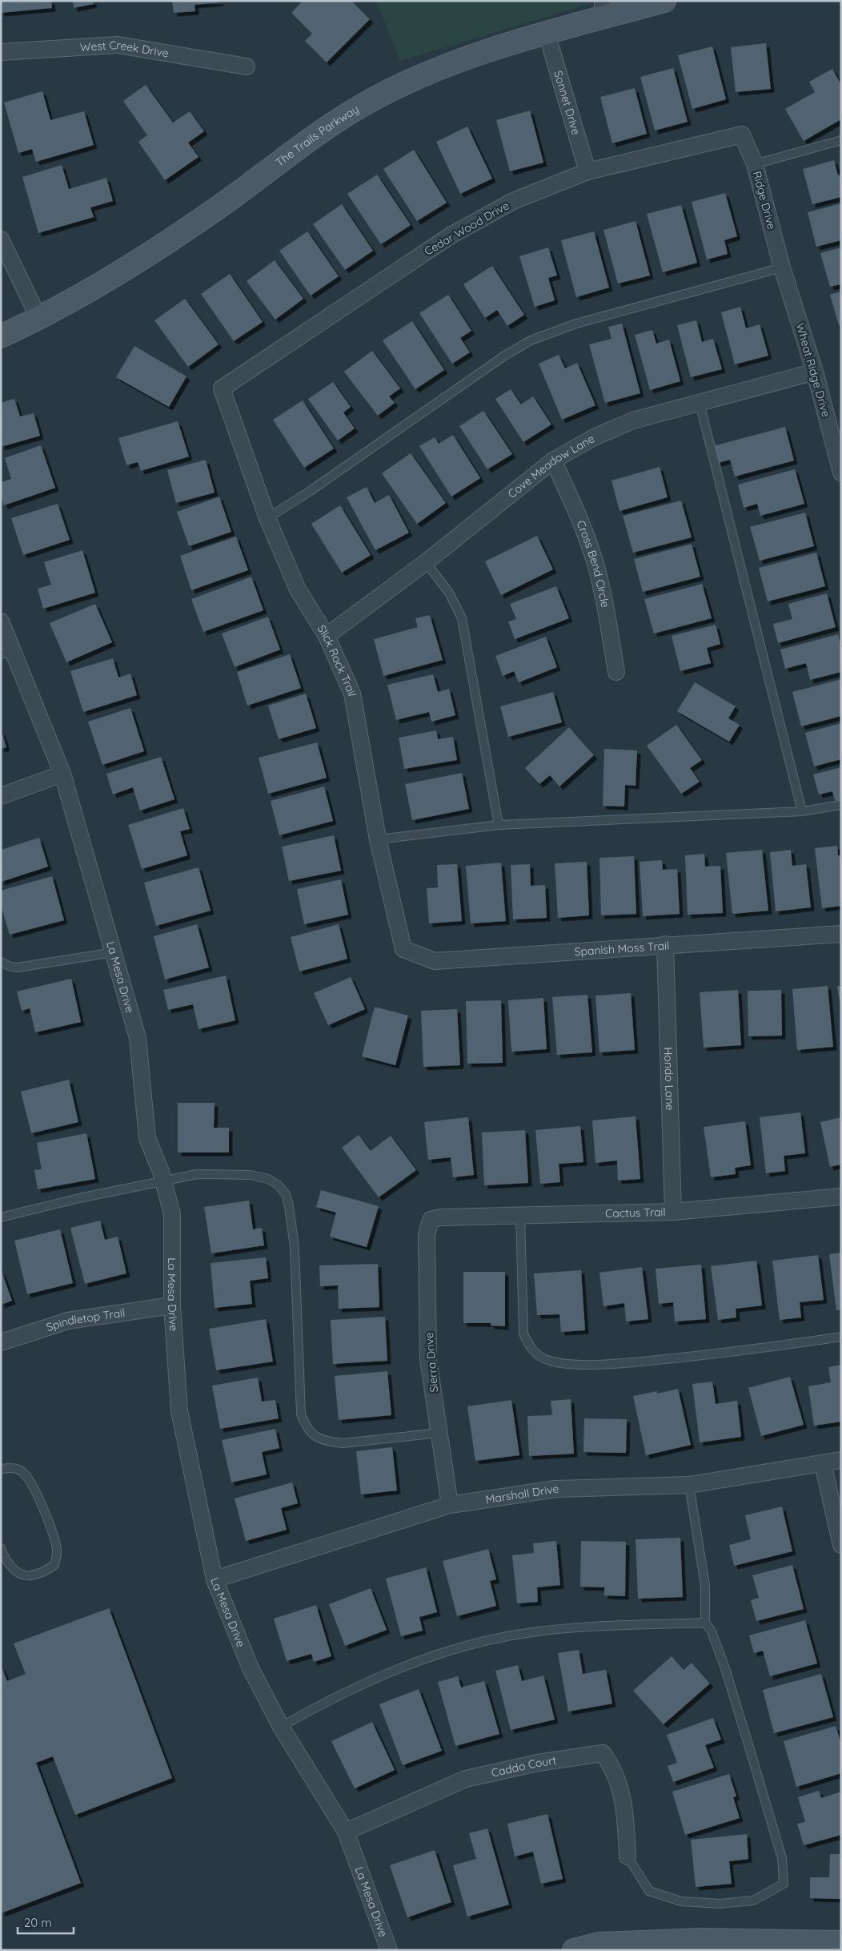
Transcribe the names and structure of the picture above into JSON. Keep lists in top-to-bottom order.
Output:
{
  "streets": {
    "street": [
      "West Creek Drive",
      "Sonnet Drive",
      "The Trails Parkway",
      "Ridge Drive",
      "Cedar Wood Drive",
      "Wheat Ridge Drive",
      "Cove Meadow Lane",
      "Cross Bend Circle",
      "Slick Rock Trail",
      "Spanish Moss Trail",
      "La Mesa Drive",
      "Hondo Lane",
      "Cactus Trail",
      "Spindletop Trail",
      "Sierra Drive",
      "Marshall Drive",
      "Caddo Court"
    ]
  },
  "crossings": [
    ["Sonnet Drive", "The Trails Parkway"],
    ["Sonnet Drive", "Cedar Wood Drive"],
    ["Ridge Drive", "Cedar Wood Drive"],
    ["Ridge Drive", "Wheat Ridge Drive"],
    ["Cedar Wood Drive", "Slick Rock Trail"],
    ["Wheat Ridge Drive", "Cove Meadow Lane"],
    ["Cove Meadow Lane", "Cross Bend Circle"],
    ["Cove Meadow Lane", "Slick Rock Trail"],
    ["Slick Rock Trail", "Spanish Moss Trail"],
    ["Spanish Moss Trail", "Hondo Lane"],
    ["La Mesa Drive", "Spindletop Trail"],
    ["La Mesa Drive", "Marshall Drive"],
    ["La Mesa Drive", "Caddo Court"],
    ["Hondo Lane", "Cactus Trail"],
    ["Cactus Trail", "Sierra Drive"],
    ["Sierra Drive", "Marshall Drive"]
  ],
  "scale_bar": "20 m"
}
